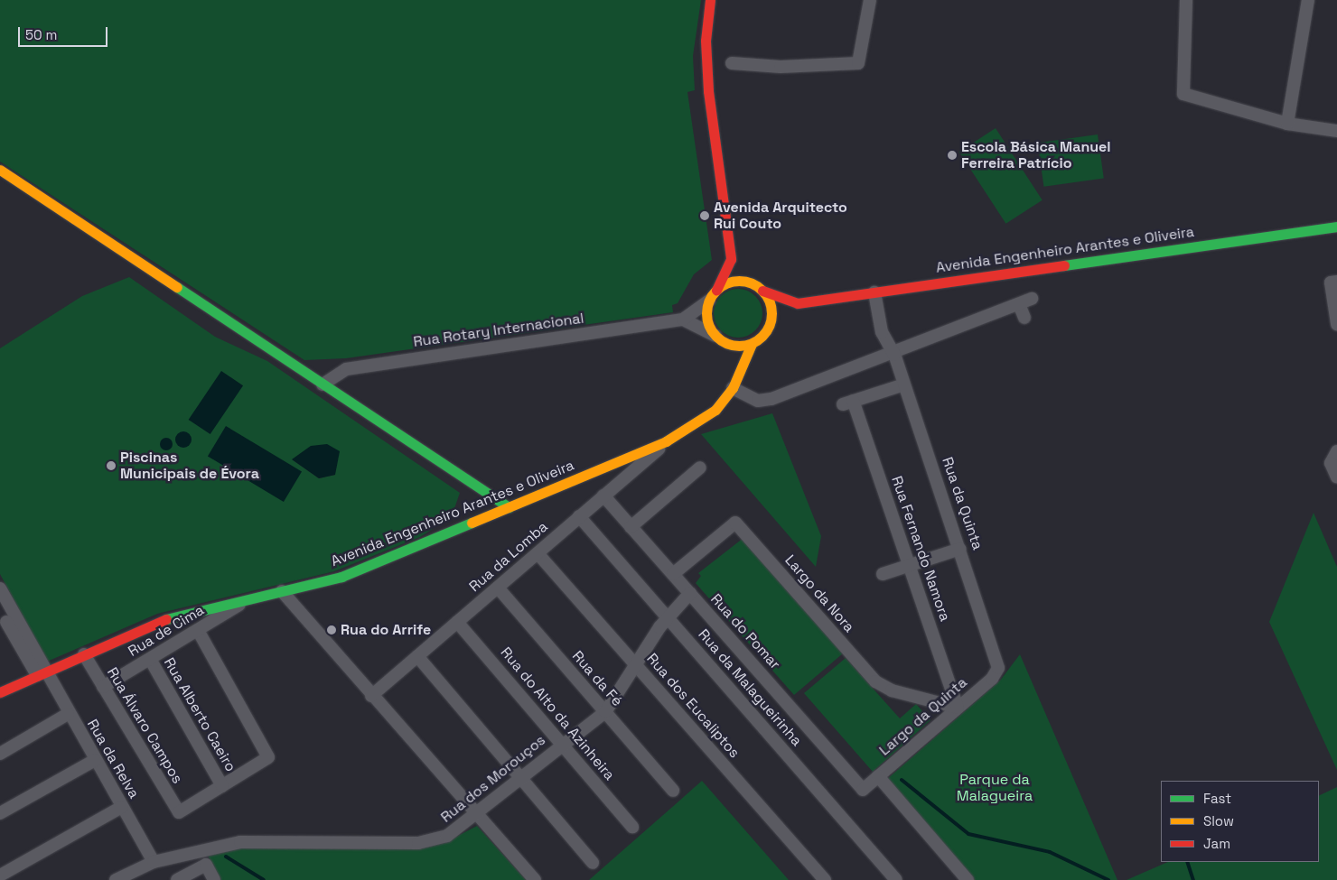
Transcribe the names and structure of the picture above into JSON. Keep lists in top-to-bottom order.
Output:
{
  "streets": {
    "street": [
      "Avenida Engenheiro Arantes e Oliveira",
      "Rua Rotary Internacional",
      "Rua da Quinta",
      "Rua Fernando Namora",
      "Rua da Lomba",
      "Largo da Nora",
      "Rua de Cima",
      "Rua do Pomar",
      "Rua da Fé",
      "Rua da Malagueirinha",
      "Rua dos Eucaliptos",
      "Rua do Alto da Azinheira",
      "Rua Alberto Caeiro",
      "Largo da Quinta",
      "Rua Álvaro Campos",
      "Rua da Relva",
      "Rua dos Morouços"
    ]
  },
  "crossings": [
    ["Avenida Engenheiro Arantes e Oliveira", "Rua Rotary Internacional"],
    ["Avenida Engenheiro Arantes e Oliveira", "Rua da Quinta"],
    ["Avenida Engenheiro Arantes e Oliveira", "Rua da Lomba"],
    ["Avenida Engenheiro Arantes e Oliveira", "Rua de Cima"],
    ["Avenida Engenheiro Arantes e Oliveira", "Rua Álvaro Campos"],
    ["Avenida Engenheiro Arantes e Oliveira", "Rua da Relva"],
    ["Rua da Quinta", "Rua Fernando Namora"],
    ["Rua da Quinta", "Largo da Quinta"],
    ["Rua Fernando Namora", "Largo da Nora"],
    ["Rua Fernando Namora", "Largo da Quinta"],
    ["Rua da Lomba", "Rua do Pomar"],
    ["Rua da Lomba", "Rua da Fé"],
    ["Rua da Lomba", "Rua da Malagueirinha"],
    ["Rua da Lomba", "Rua dos Eucaliptos"],
    ["Rua da Lomba", "Rua do Alto da Azinheira"],
    ["Largo da Nora", "Rua do Pomar"],
    ["Largo da Nora", "Largo da Quinta"],
    ["Rua de Cima", "Rua Alberto Caeiro"],
    ["Rua de Cima", "Rua Álvaro Campos"],
    ["Rua do Pomar", "Largo da Quinta"],
    ["Rua do Pomar", "Rua dos Morouços"],
    ["Rua da Fé", "Rua dos Morouços"],
    ["Rua da Malagueirinha", "Rua dos Morouços"],
    ["Rua dos Eucaliptos", "Rua dos Morouços"],
    ["Rua do Alto da Azinheira", "Rua dos Morouços"],
    ["Rua Alberto Caeiro", "Rua Álvaro Campos"],
    ["Rua da Relva", "Rua dos Morouços"]
  ],
  "parks": ["Parque da Malagueira"],
  "places": [
    "Escola Básica Manuel Ferreira Patrício",
    "Avenida Arquitecto Rui Couto",
    "Piscinas Municipais de Évora",
    "Rua do Arrife"
  ],
  "legend": ["Fast", "Slow", "Jam"],
  "scale_bar": "50 m"
}
